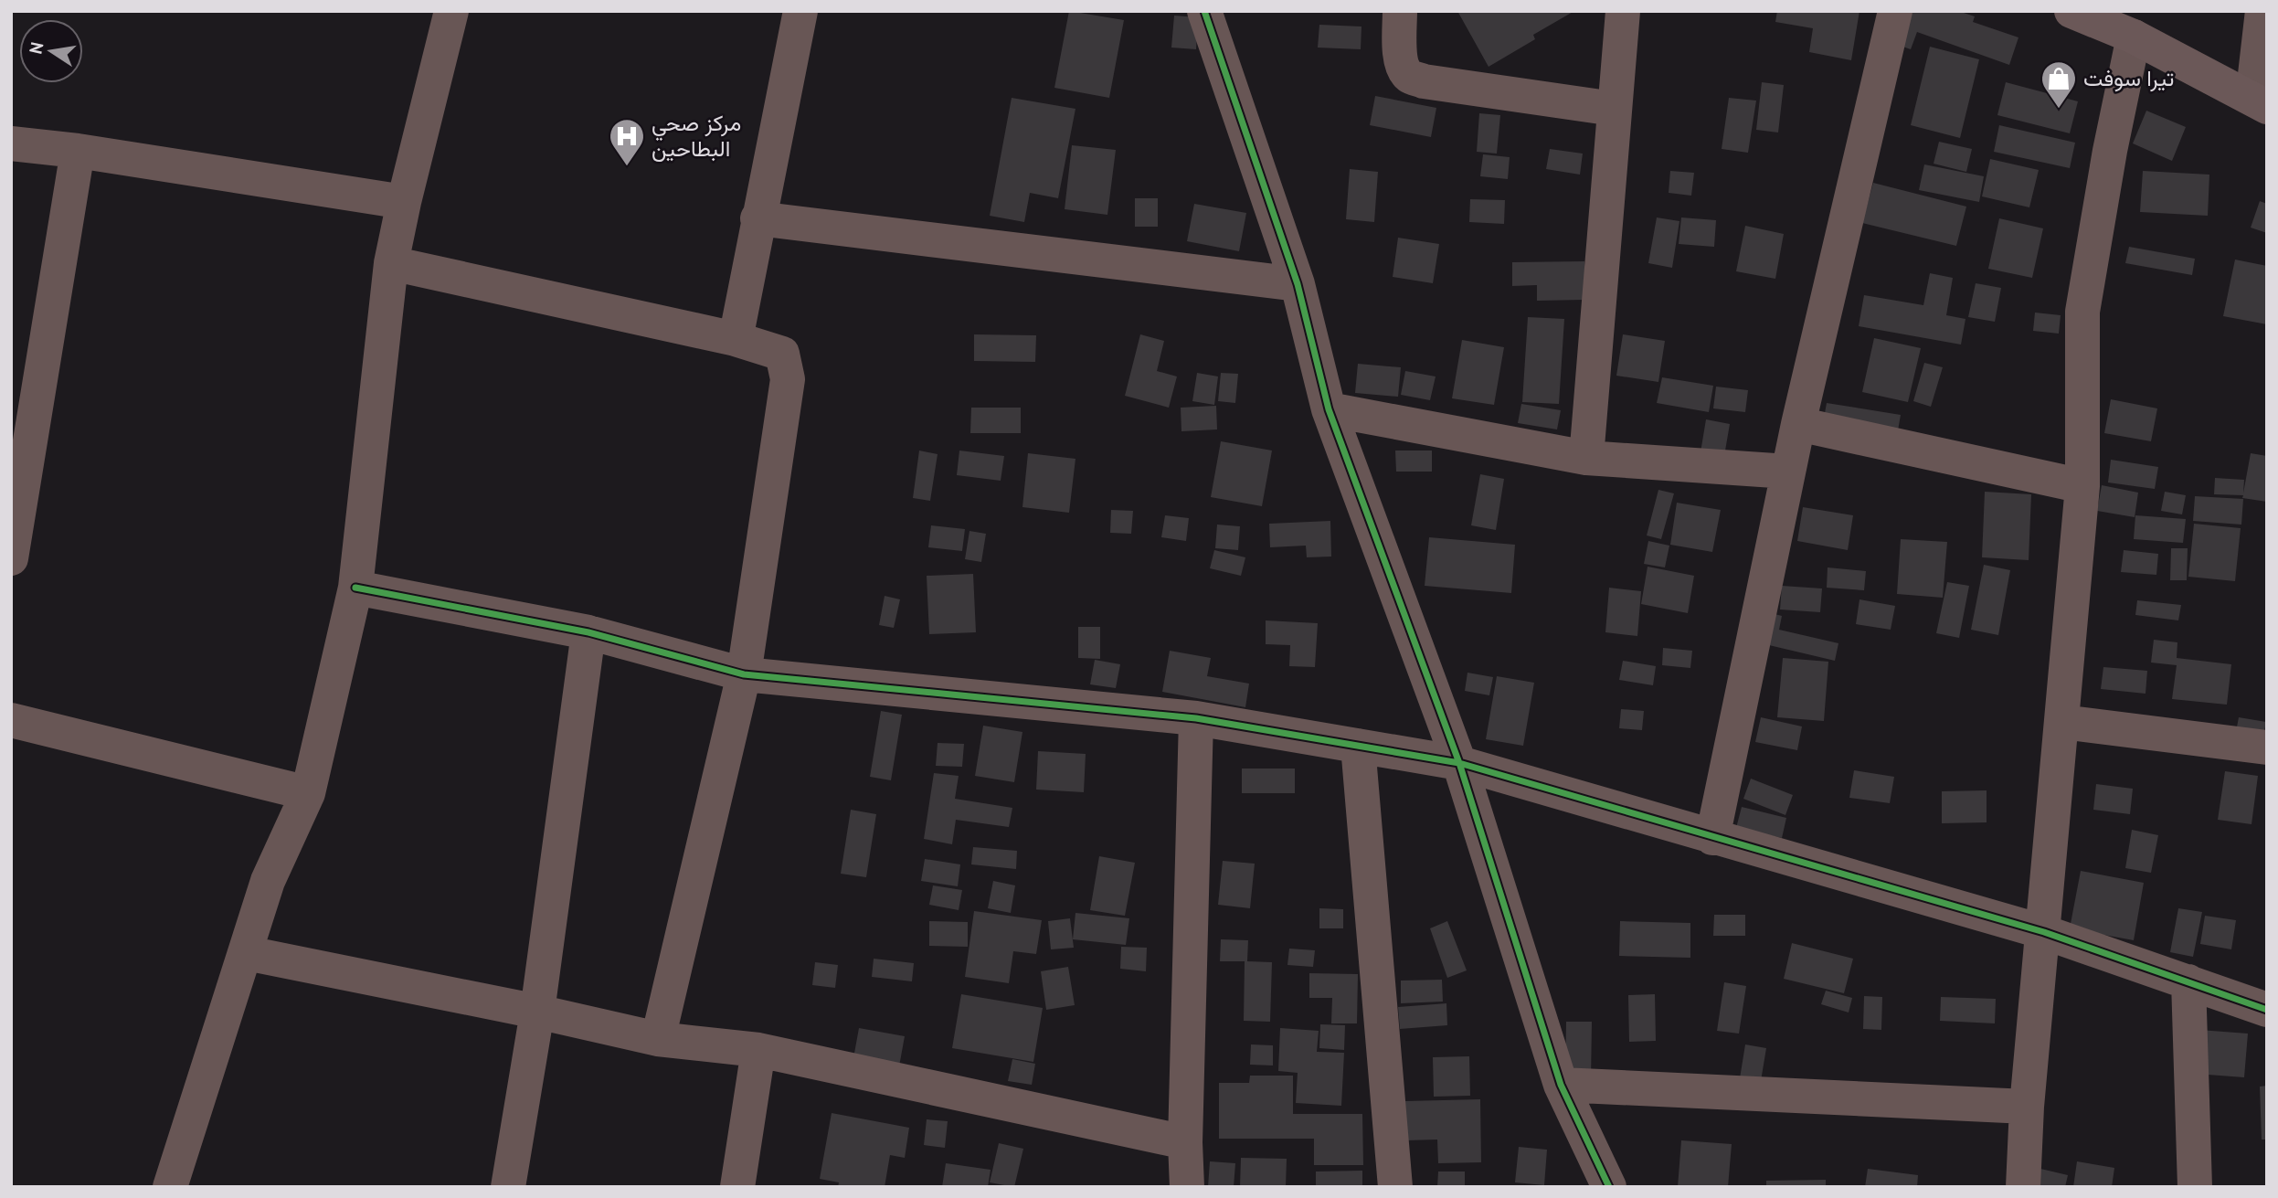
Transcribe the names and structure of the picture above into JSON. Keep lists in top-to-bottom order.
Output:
{
  "places": {
    "shop": ["تيرا سوفت"],
    "hospital": ["مركز صحي البطاحين"]
  },
  "north": "left"
}
